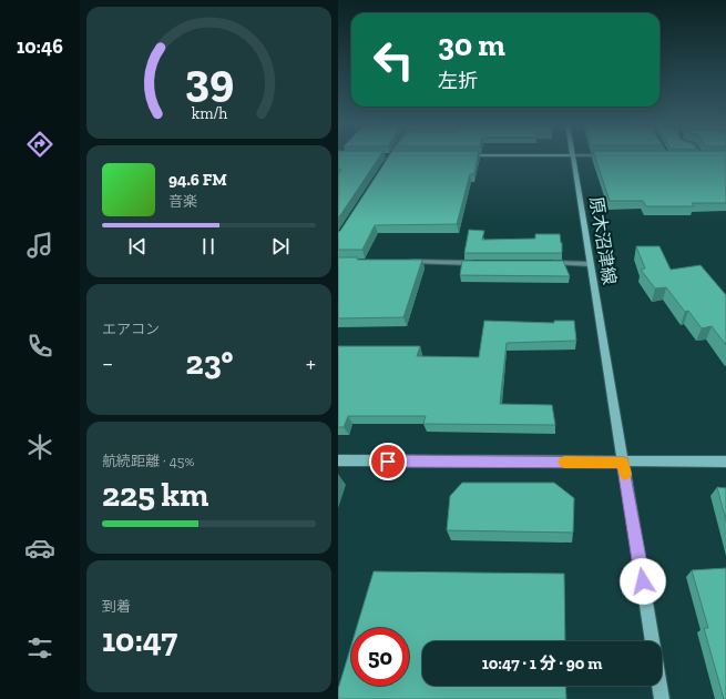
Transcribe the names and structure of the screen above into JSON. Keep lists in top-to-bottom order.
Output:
{
  "streets": {
    "main road": ["原木沼津線"]
  },
  "page": {
    "tabs": "10:46",
    "turn": ["30 m", "左折"],
    "song": ["94.6 FM", "音楽"],
    "tile": [
      "エアコン",
      ["航続距離 · 45%", "225 km"],
      ["到着", "10:47"]
    ],
    "heat": ["−", "23°", "+"],
    "limit": "50",
    "trip": "10:47 · 1 分 · 90 m",
    "gauge": ["39", "km/h"]
  }
}
